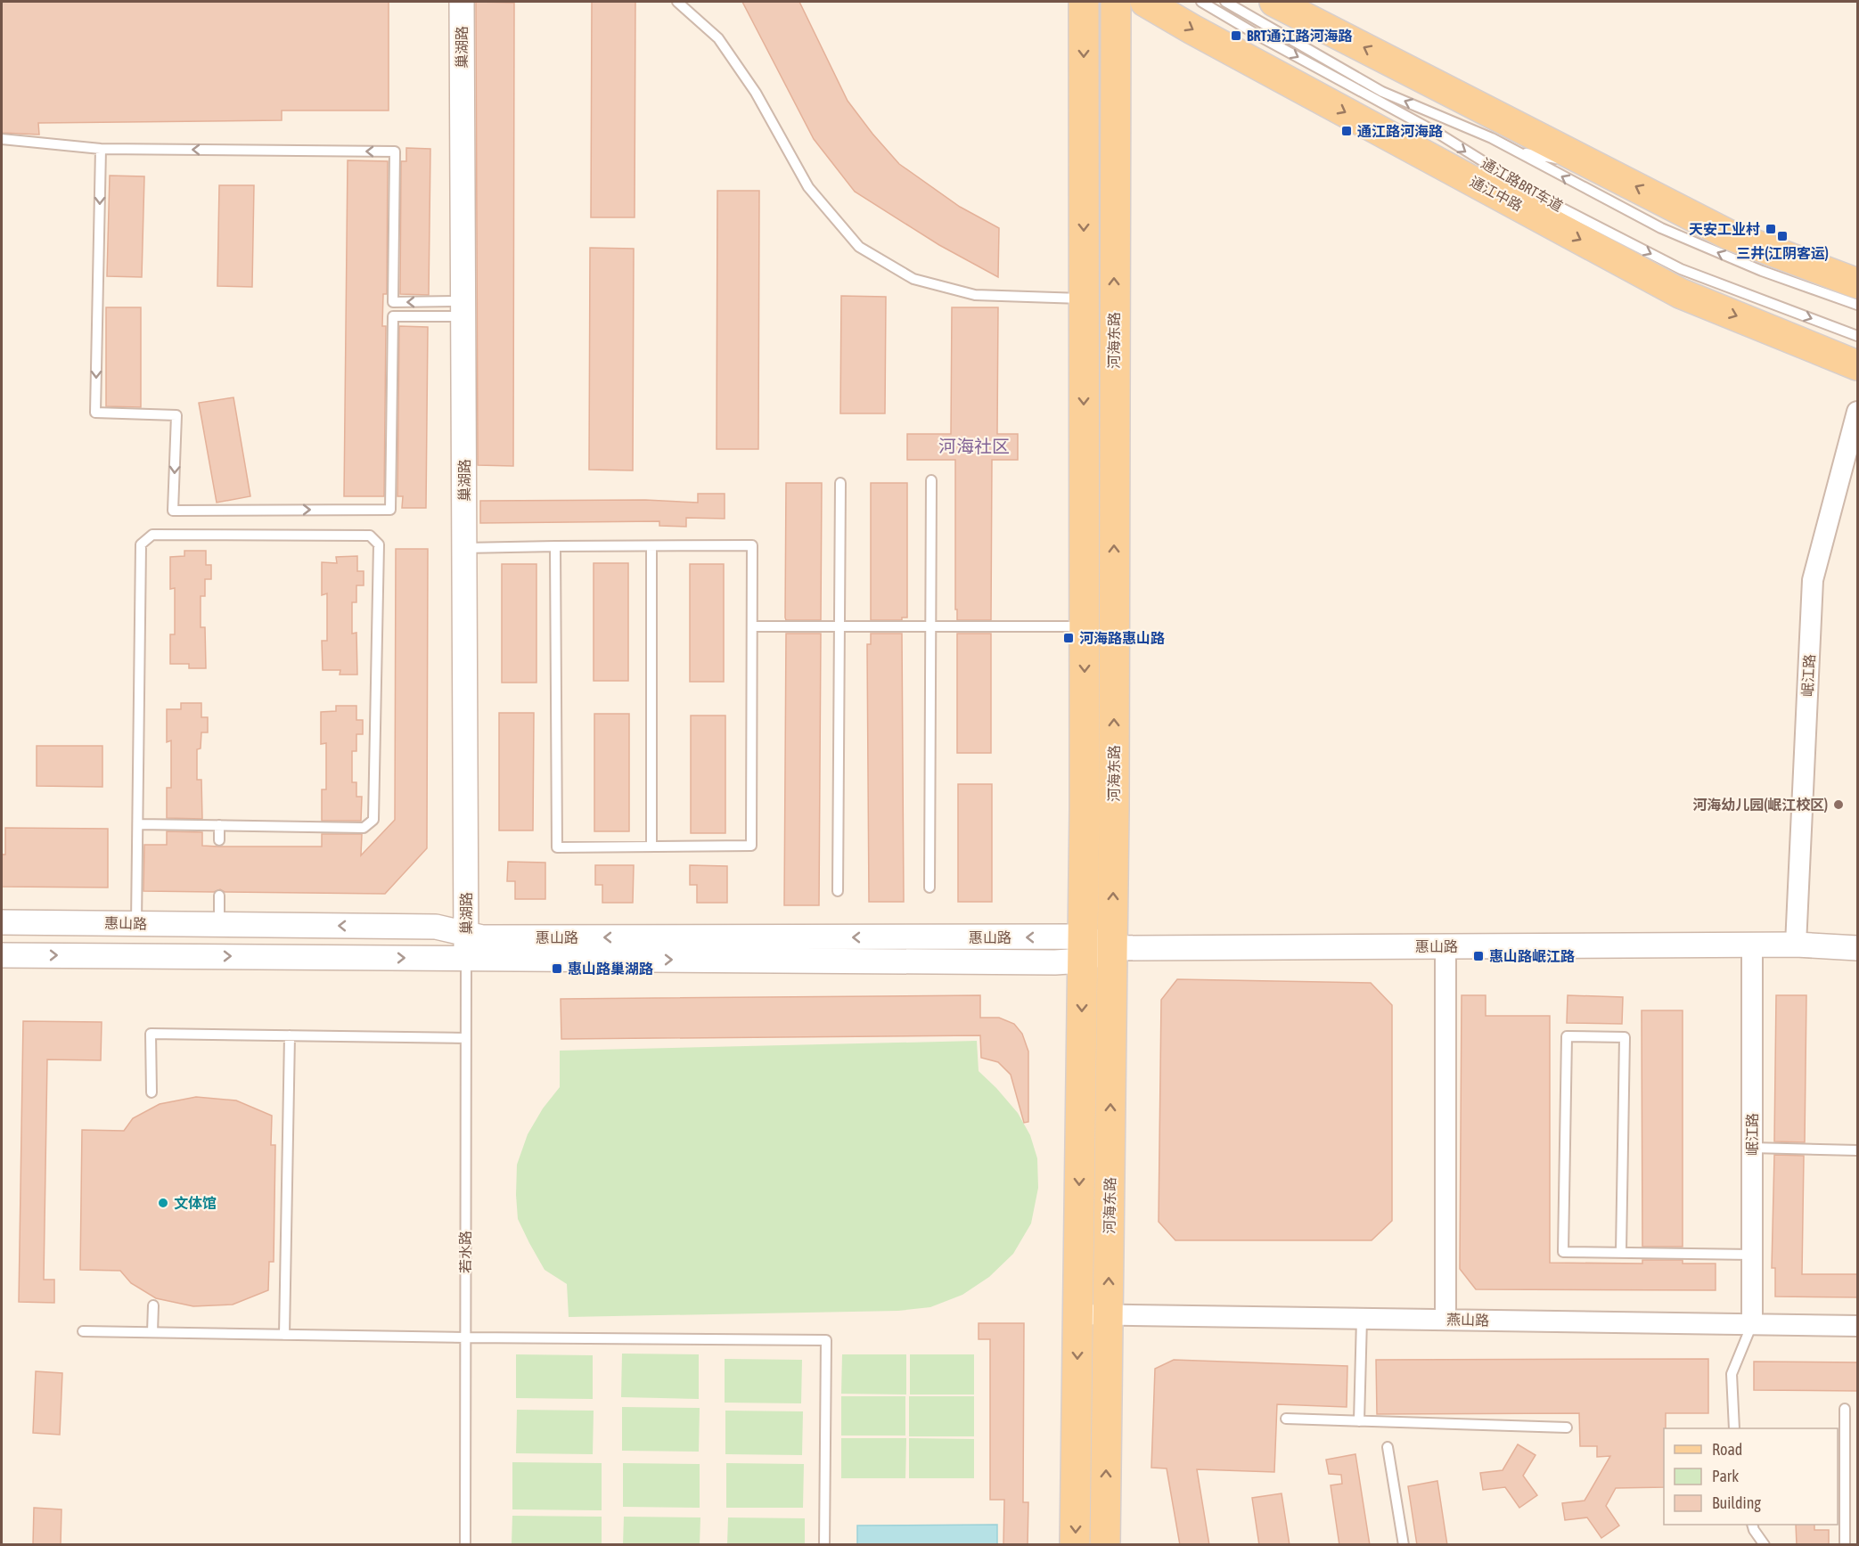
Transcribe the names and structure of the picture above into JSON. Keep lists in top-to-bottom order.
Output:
{
  "streets": {
    "main road": ["通江中路", "河海东路"],
    "street": [
      "巢湖路",
      "岷江路",
      "惠山路",
      "燕山路"
    ],
    "lane": ["通江路BRT车道", "若水路"]
  },
  "crossings": [
    ["巢湖路", "惠山路"],
    ["巢湖路", "若水路"],
    ["河海东路", "惠山路"],
    ["河海东路", "燕山路"],
    ["岷江路", "惠山路"],
    ["岷江路", "燕山路"],
    ["惠山路", "若水路"]
  ],
  "districts": ["河海社区"],
  "places": {
    "transit": [
      "BRT通江路河海路",
      "通江路河海路",
      "天安工业村",
      "三井(江阴客运)",
      "河海路惠山路",
      "惠山路岷江路",
      "惠山路巢湖路"
    ],
    "other": ["河海幼儿园(岷江校区)", "文体馆"]
  },
  "legend": ["Road", "Park", "Building"]
}
